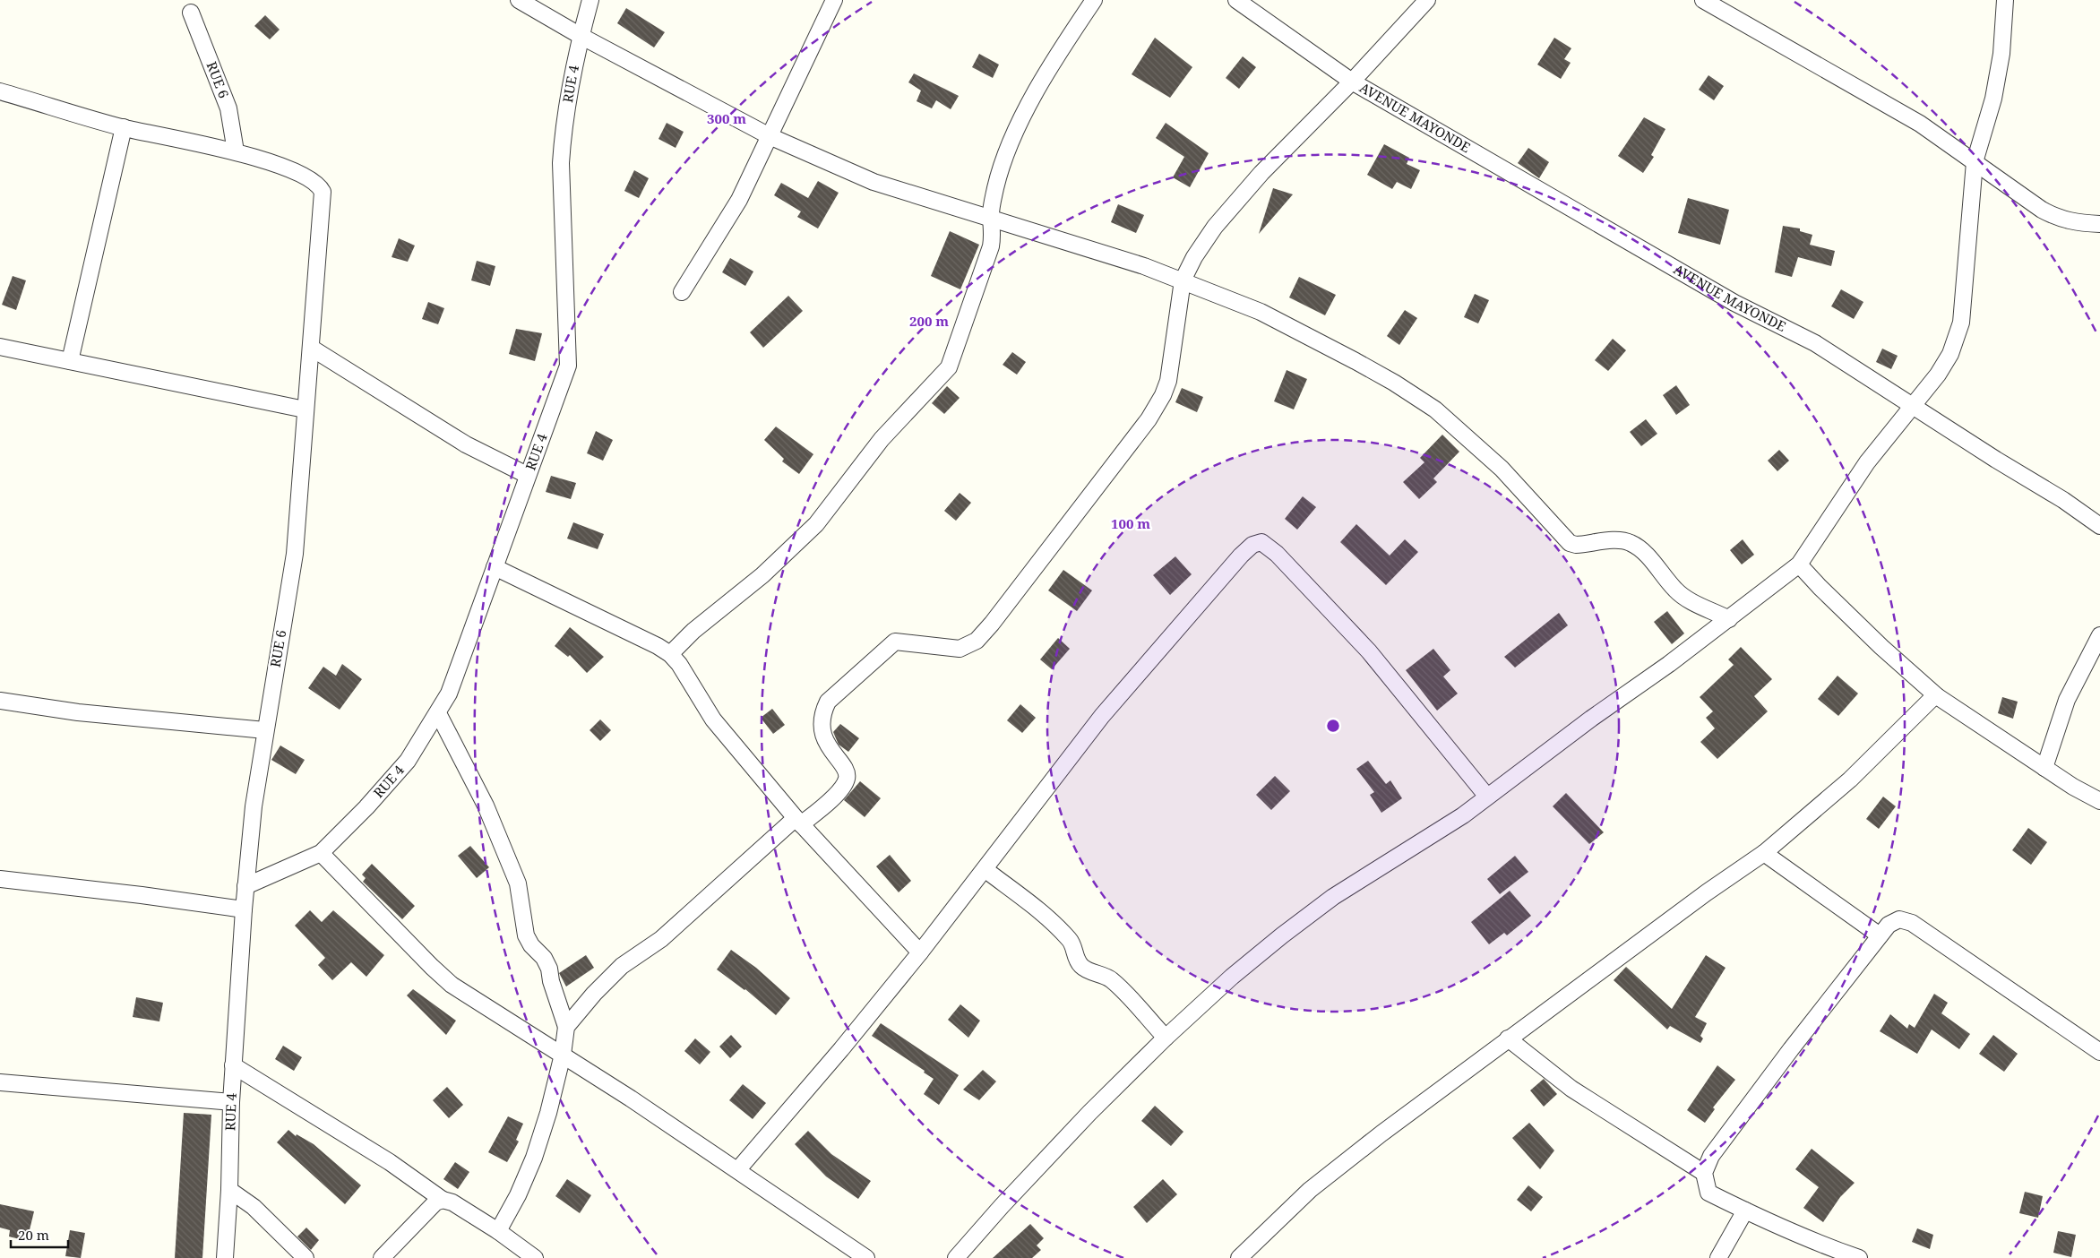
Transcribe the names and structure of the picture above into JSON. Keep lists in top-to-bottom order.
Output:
{
  "streets": {
    "street": ["RUE 6", "RUE 4", "AVENUE MAYONDE"]
  },
  "crossings": [
    ["RUE 6", "RUE 4"]
  ],
  "scale_bar": "20 m",
  "rings": ["300 m", "200 m", "100 m"]
}
